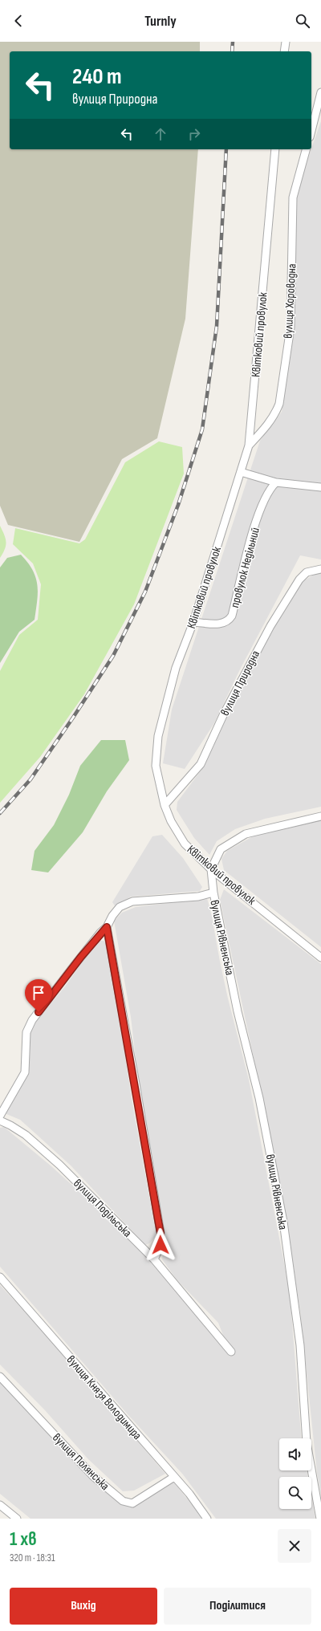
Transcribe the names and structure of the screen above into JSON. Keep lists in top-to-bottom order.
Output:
{
  "streets": {
    "street": [
      "вулиця Хороводна",
      "Квітковий провулок",
      "провулок Недільний",
      "вулиця Природна",
      "вулиця Рівненська",
      "вулиця Подільська",
      "вулиця Князя Володимира",
      "вулиця Полянська"
    ]
  },
  "crossings": [
    ["вулиця Хороводна", "Квітковий провулок"],
    ["Квітковий провулок", "провулок Недільний"],
    ["Квітковий провулок", "вулиця Природна"],
    ["Квітковий провулок", "вулиця Рівненська"],
    ["вулиця Князя Володимира", "вулиця Полянська"]
  ],
  "page": {
    "header": "Turnly",
    "turn": ["240 m", "вулиця Природна"],
    "heading": ["1 хв", "320 m · 18:31"],
    "buttons": ["Вихід", "Поділитися"]
  }
}
